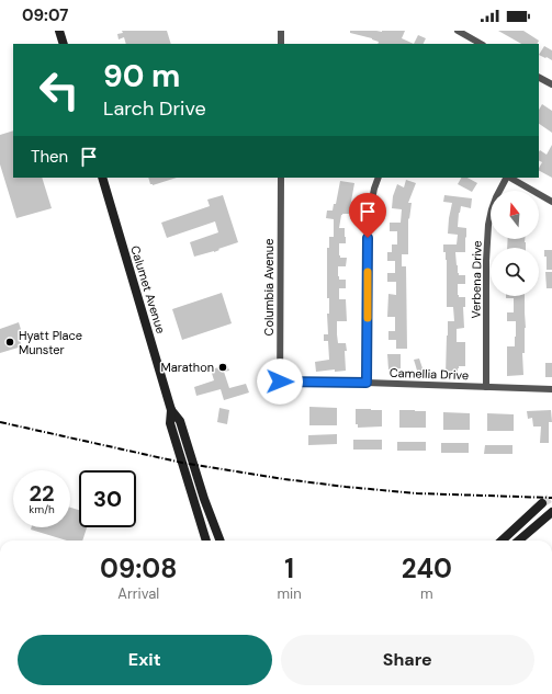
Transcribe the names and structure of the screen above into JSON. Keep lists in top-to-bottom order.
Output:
{
  "streets": {
    "main road": ["Calumet Avenue"],
    "street": ["Verbena Drive", "Columbia Avenue", "Camellia Drive"]
  },
  "crossings": [
    ["Verbena Drive", "Camellia Drive"],
    ["Columbia Avenue", "Camellia Drive"]
  ],
  "places": ["Hyatt Place Munster", "Marathon"],
  "north": "top",
  "page": {
    "status": "09:07",
    "turn": ["90 m", "Larch Drive"],
    "then": "Then",
    "speed": "22 km/h",
    "limit": "30",
    "eta": [
      "09:08",
      "Arrival",
      "1",
      "min",
      "240",
      "m"
    ],
    "buttons": ["Exit", "Share"]
  }
}
